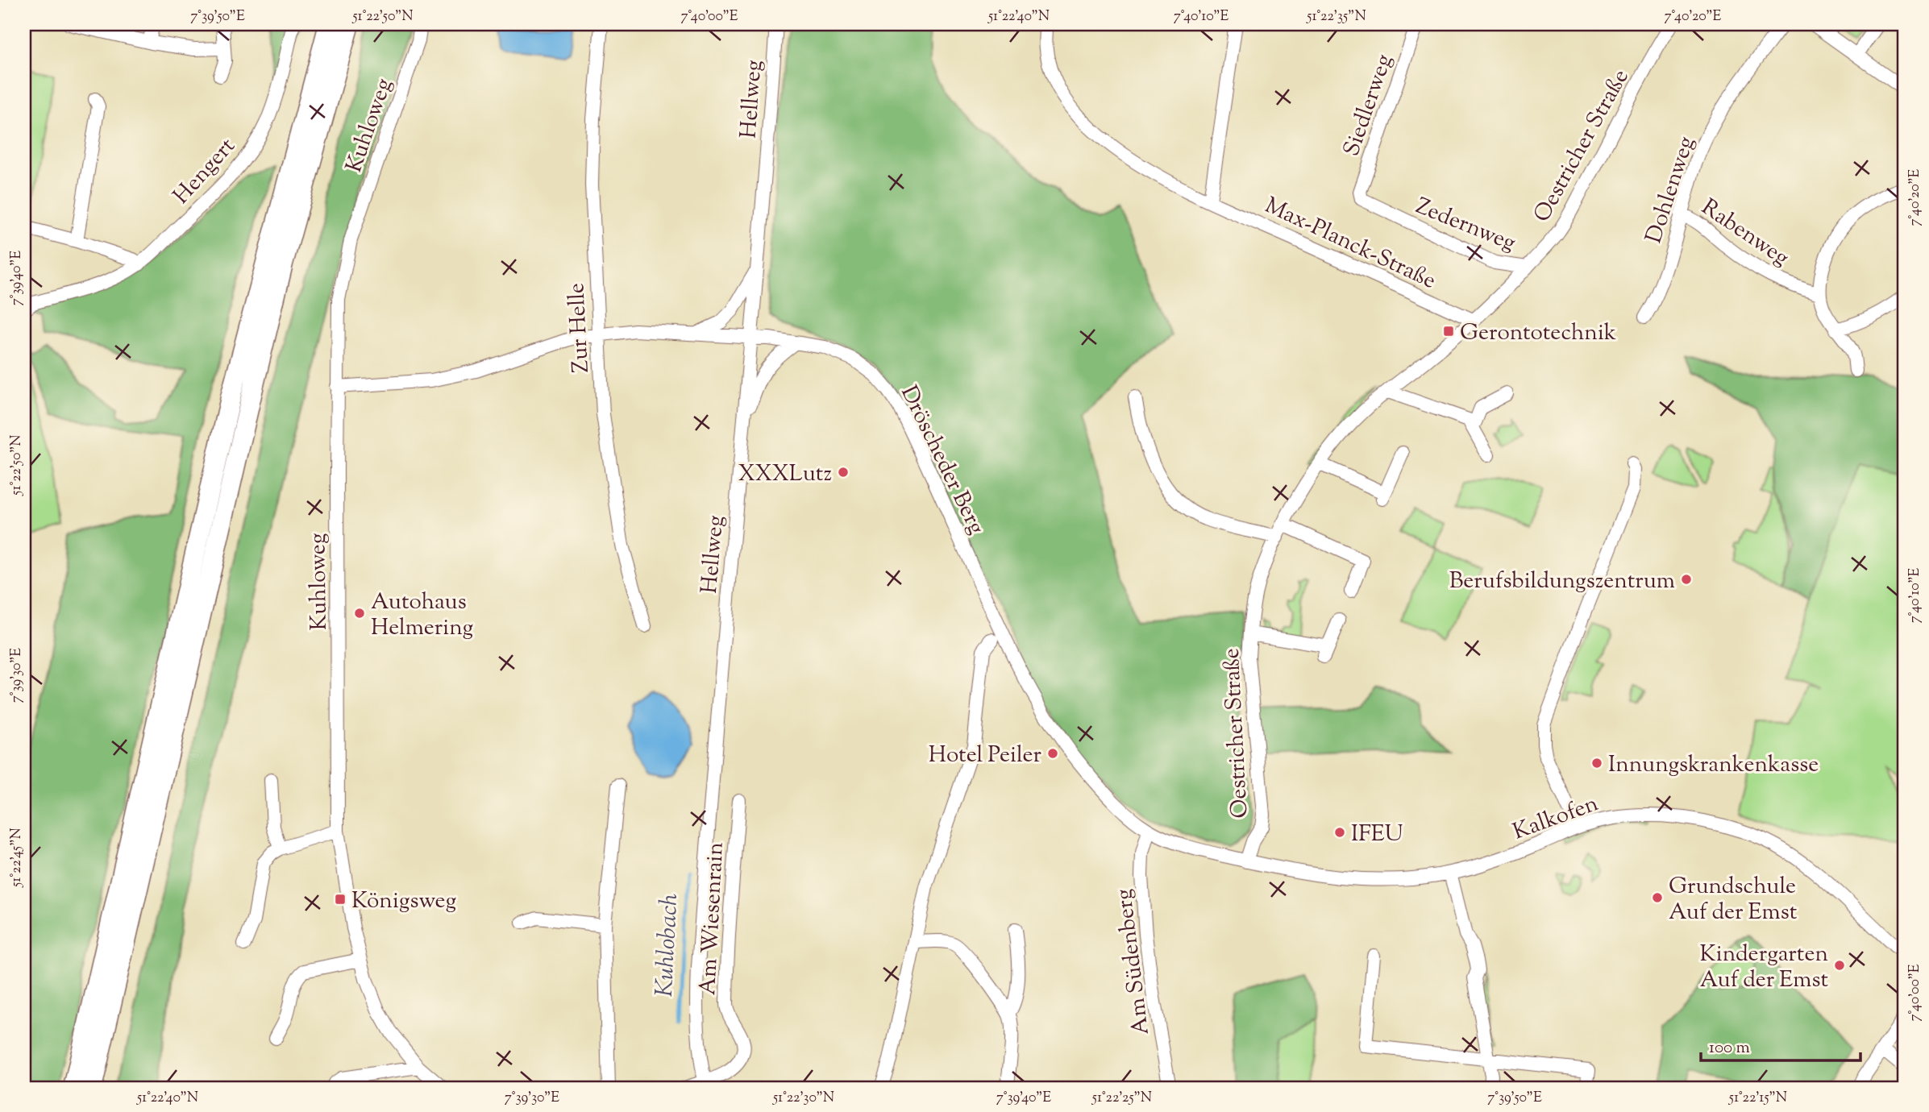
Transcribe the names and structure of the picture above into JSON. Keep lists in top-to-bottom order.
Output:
{
  "streets": {
    "street": [
      "Hellweg",
      "Siedlerweg",
      "Kuhloweg",
      "Oestricher Straße",
      "Hengert",
      "Dohlenweg",
      "Zedernweg",
      "Rabenweg",
      "Max-Planck-Straße",
      "Zur Helle",
      "Dröscheder Berg",
      "Kalkofen",
      "Am Wiesenrain",
      "Am Südenberg"
    ]
  },
  "crossings": [
    ["Hellweg", "Dröscheder Berg"],
    ["Hellweg", "Am Wiesenrain"],
    ["Siedlerweg", "Zedernweg"],
    ["Kuhloweg", "Dröscheder Berg"],
    ["Oestricher Straße", "Zedernweg"],
    ["Oestricher Straße", "Max-Planck-Straße"],
    ["Oestricher Straße", "Kalkofen"],
    ["Dohlenweg", "Rabenweg"],
    ["Zur Helle", "Dröscheder Berg"],
    ["Dröscheder Berg", "Am Südenberg"]
  ],
  "water": ["Kuhlobach"],
  "places": {
    "transit": ["Gerontotechnik", "Königsweg"],
    "other": [
      "XXXLutz",
      "Berufsbildungszentrum",
      "Autohaus Helmering",
      "Hotel Peiler",
      "Innungskrankenkasse",
      "IFEU",
      "Grundschule Auf der Emst",
      "Kindergarten Auf der Emst"
    ]
  },
  "scale_bar": "100 m",
  "coordinates": [
    "7°39'50\"E",
    "51°22'50\"N",
    "7°40'00\"E",
    "51°22'40\"N",
    "7°40'10\"E",
    "51°22'35\"N",
    "7°40'20\"E",
    "7°39'40\"E",
    "7°39'30\"E",
    "51°22'45\"N",
    "51°22'30\"N",
    "51°22'25\"N",
    "51°22'15\"N"
  ]
}
